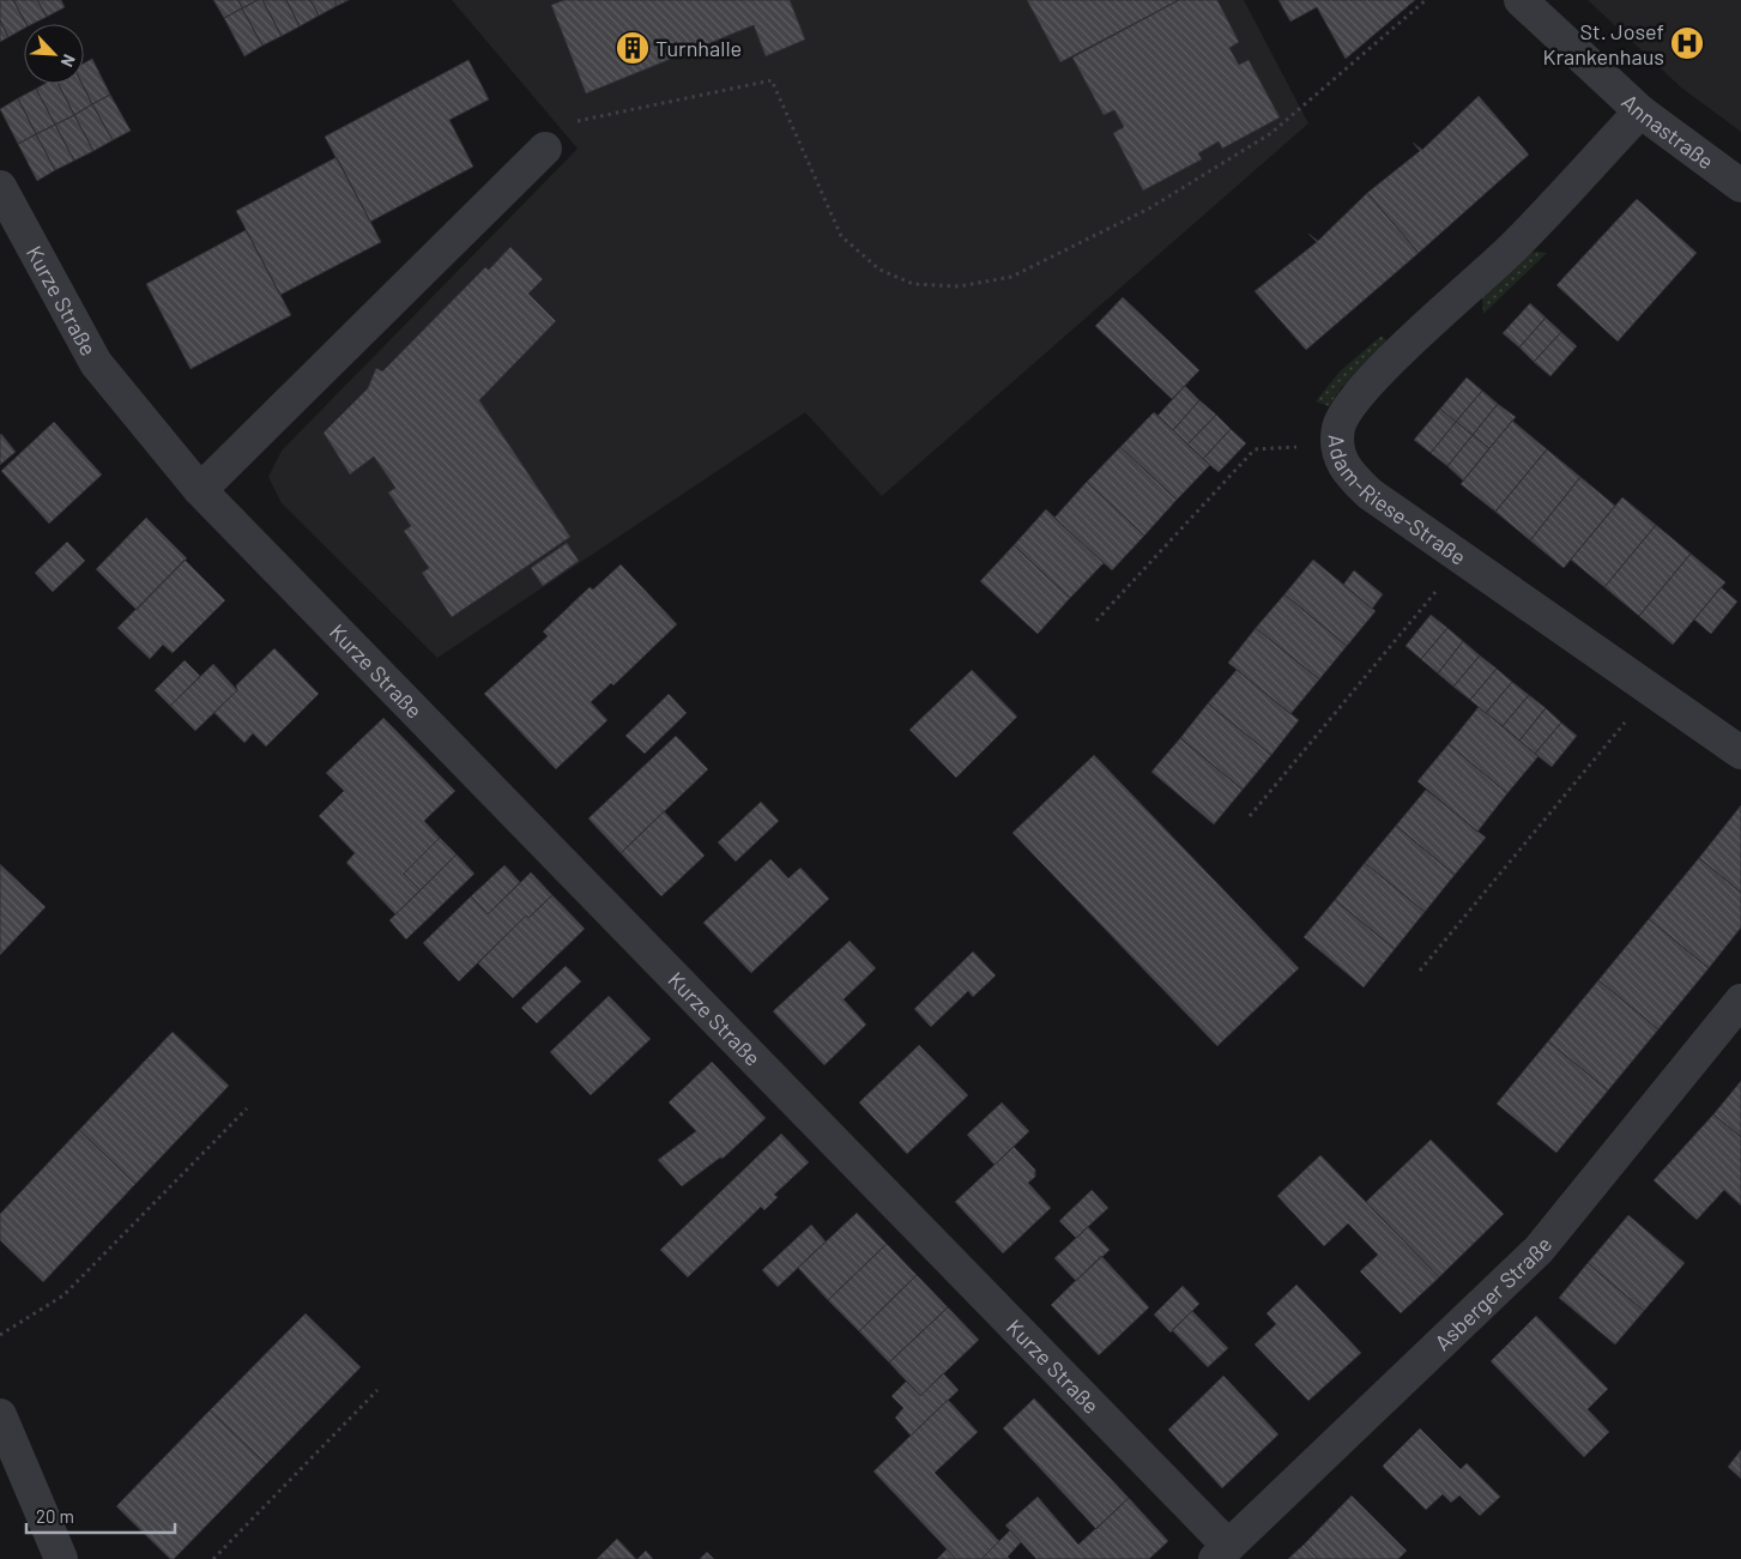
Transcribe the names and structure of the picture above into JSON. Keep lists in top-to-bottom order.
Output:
{
  "streets": {
    "street": [
      "Annastraße",
      "Kurze Straße",
      "Adam-Riese-Straße",
      "Asberger Straße"
    ]
  },
  "crossings": [
    ["Annastraße", "Adam-Riese-Straße"],
    ["Kurze Straße", "Asberger Straße"]
  ],
  "places": {
    "hospital": ["St. Josef Krankenhaus"],
    "building": ["Turnhalle"]
  },
  "scale_bar": "20 m",
  "north": "bottom right"
}
